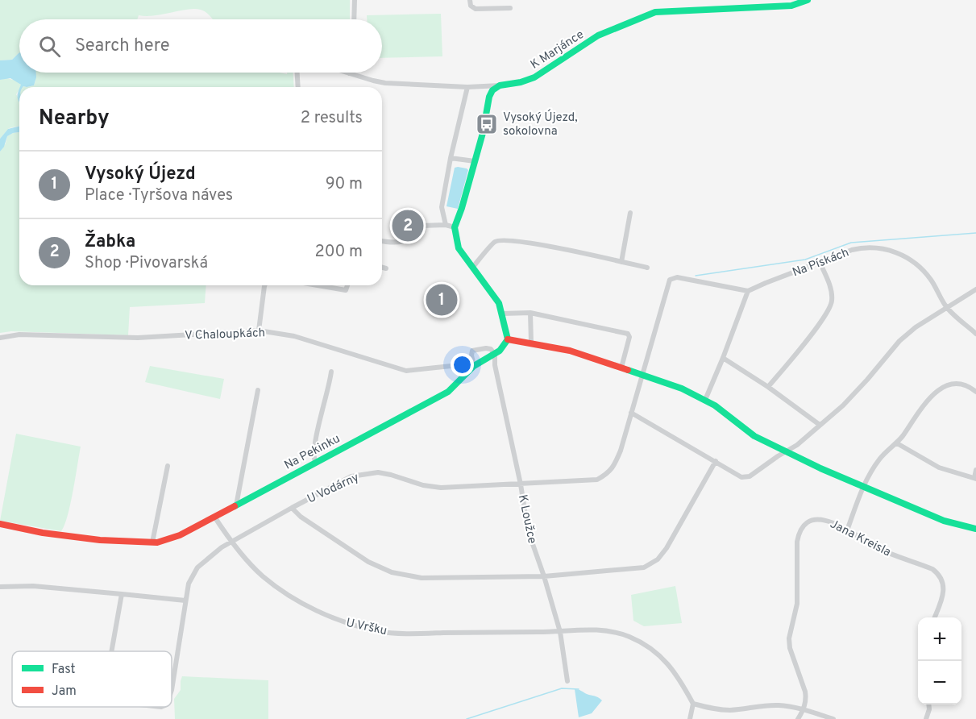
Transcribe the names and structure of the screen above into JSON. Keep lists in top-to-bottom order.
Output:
{
  "streets": {
    "street": [
      "K Marjánce",
      "Na Pískách",
      "V Chaloupkách",
      "Na Pekinku",
      "U Vodárny",
      "K Loužce",
      "Jana Kreisla",
      "U Vršku"
    ]
  },
  "crossings": [
    ["Na Pískách", "U Vodárny"],
    ["V Chaloupkách", "Na Pekinku"],
    ["Na Pekinku", "K Loužce"],
    ["Na Pekinku", "U Vršku"],
    ["U Vodárny", "K Loužce"],
    ["U Vodárny", "U Vršku"],
    ["K Loužce", "U Vršku"]
  ],
  "places": {
    "bus stop": ["Vysoký Újezd, sokolovna"]
  },
  "legend": ["Fast", "Jam"],
  "page": {
    "search": "Search here",
    "heading": ["Nearby", "2 results"],
    "list": [
      {
        "mark": "1",
        "name": "Vysoký Újezd",
        "note": "Place · Tyršova náves",
        "value": "90 m"
      },
      {
        "mark": "2",
        "name": "Žabka",
        "note": "Shop · Pivovarská",
        "value": "200 m"
      }
    ],
    "pins": ["2", "1"],
    "map_buttons": ["+", "−"]
  }
}
